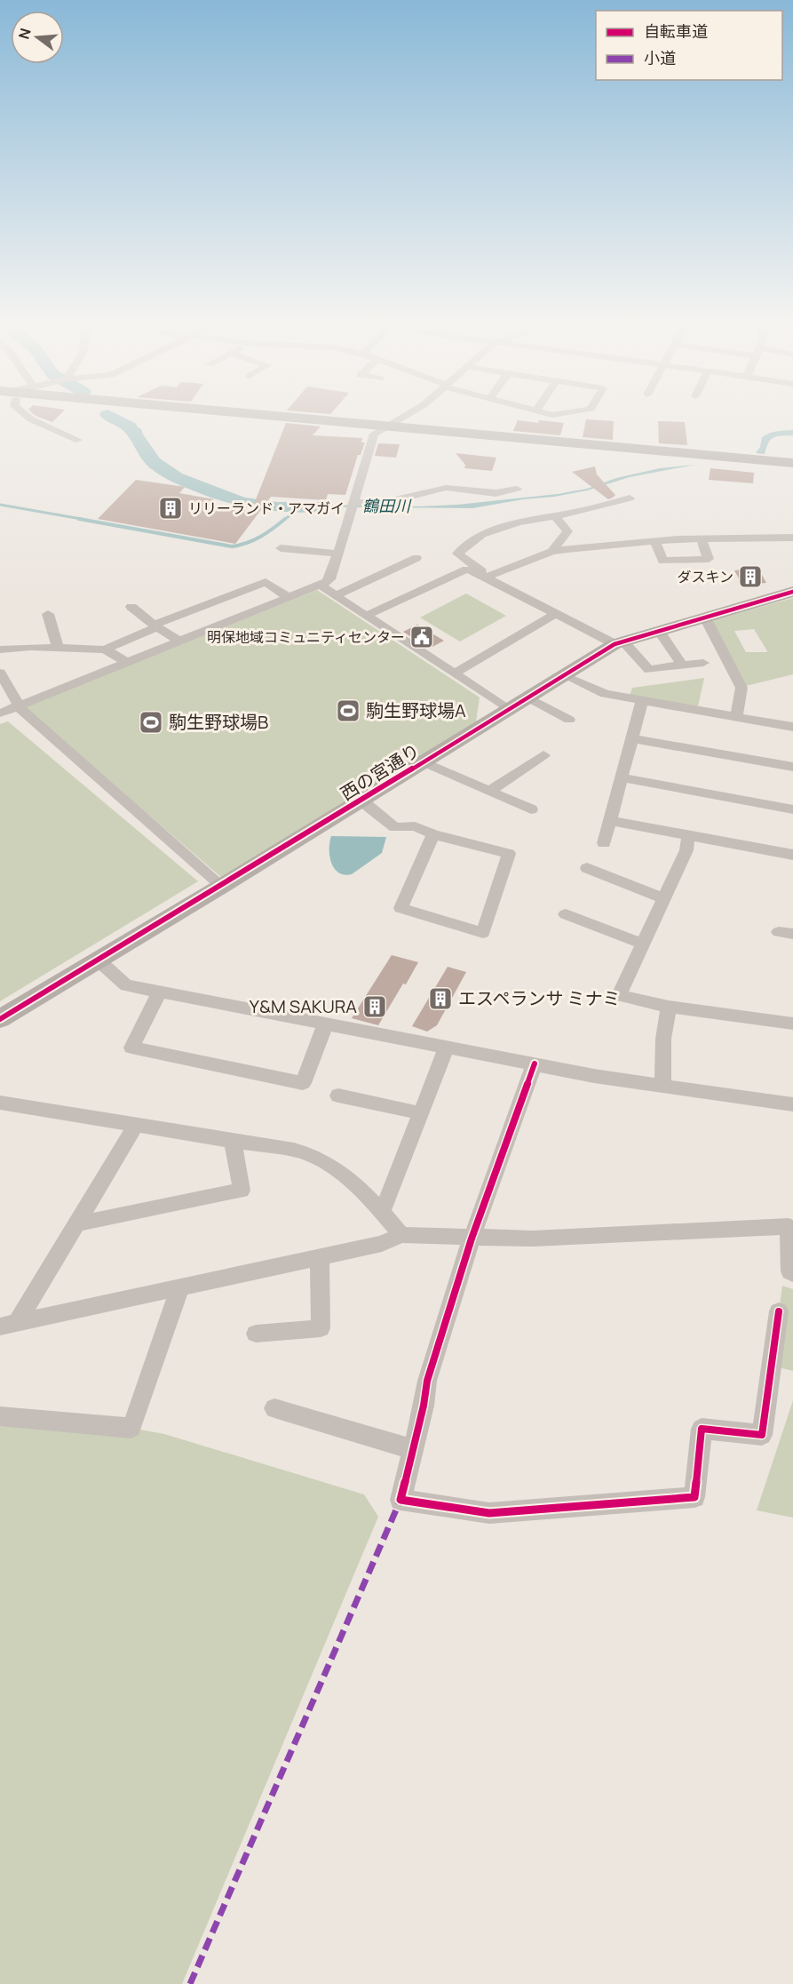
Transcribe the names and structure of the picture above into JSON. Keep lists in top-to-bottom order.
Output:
{
  "streets": {
    "street": ["西の宮通り"]
  },
  "water": ["鶴田川"],
  "places": {
    "building": [
      "リリーランド・アマガイ",
      "ダスキン",
      "エスペランサ ミナミ",
      "Y&M SAKURA"
    ],
    "public building": ["明保地域コミュニティセンター"],
    "sports": ["駒生野球場A", "駒生野球場B"]
  },
  "legend": ["自転車道", "小道"],
  "north": "left"
}
